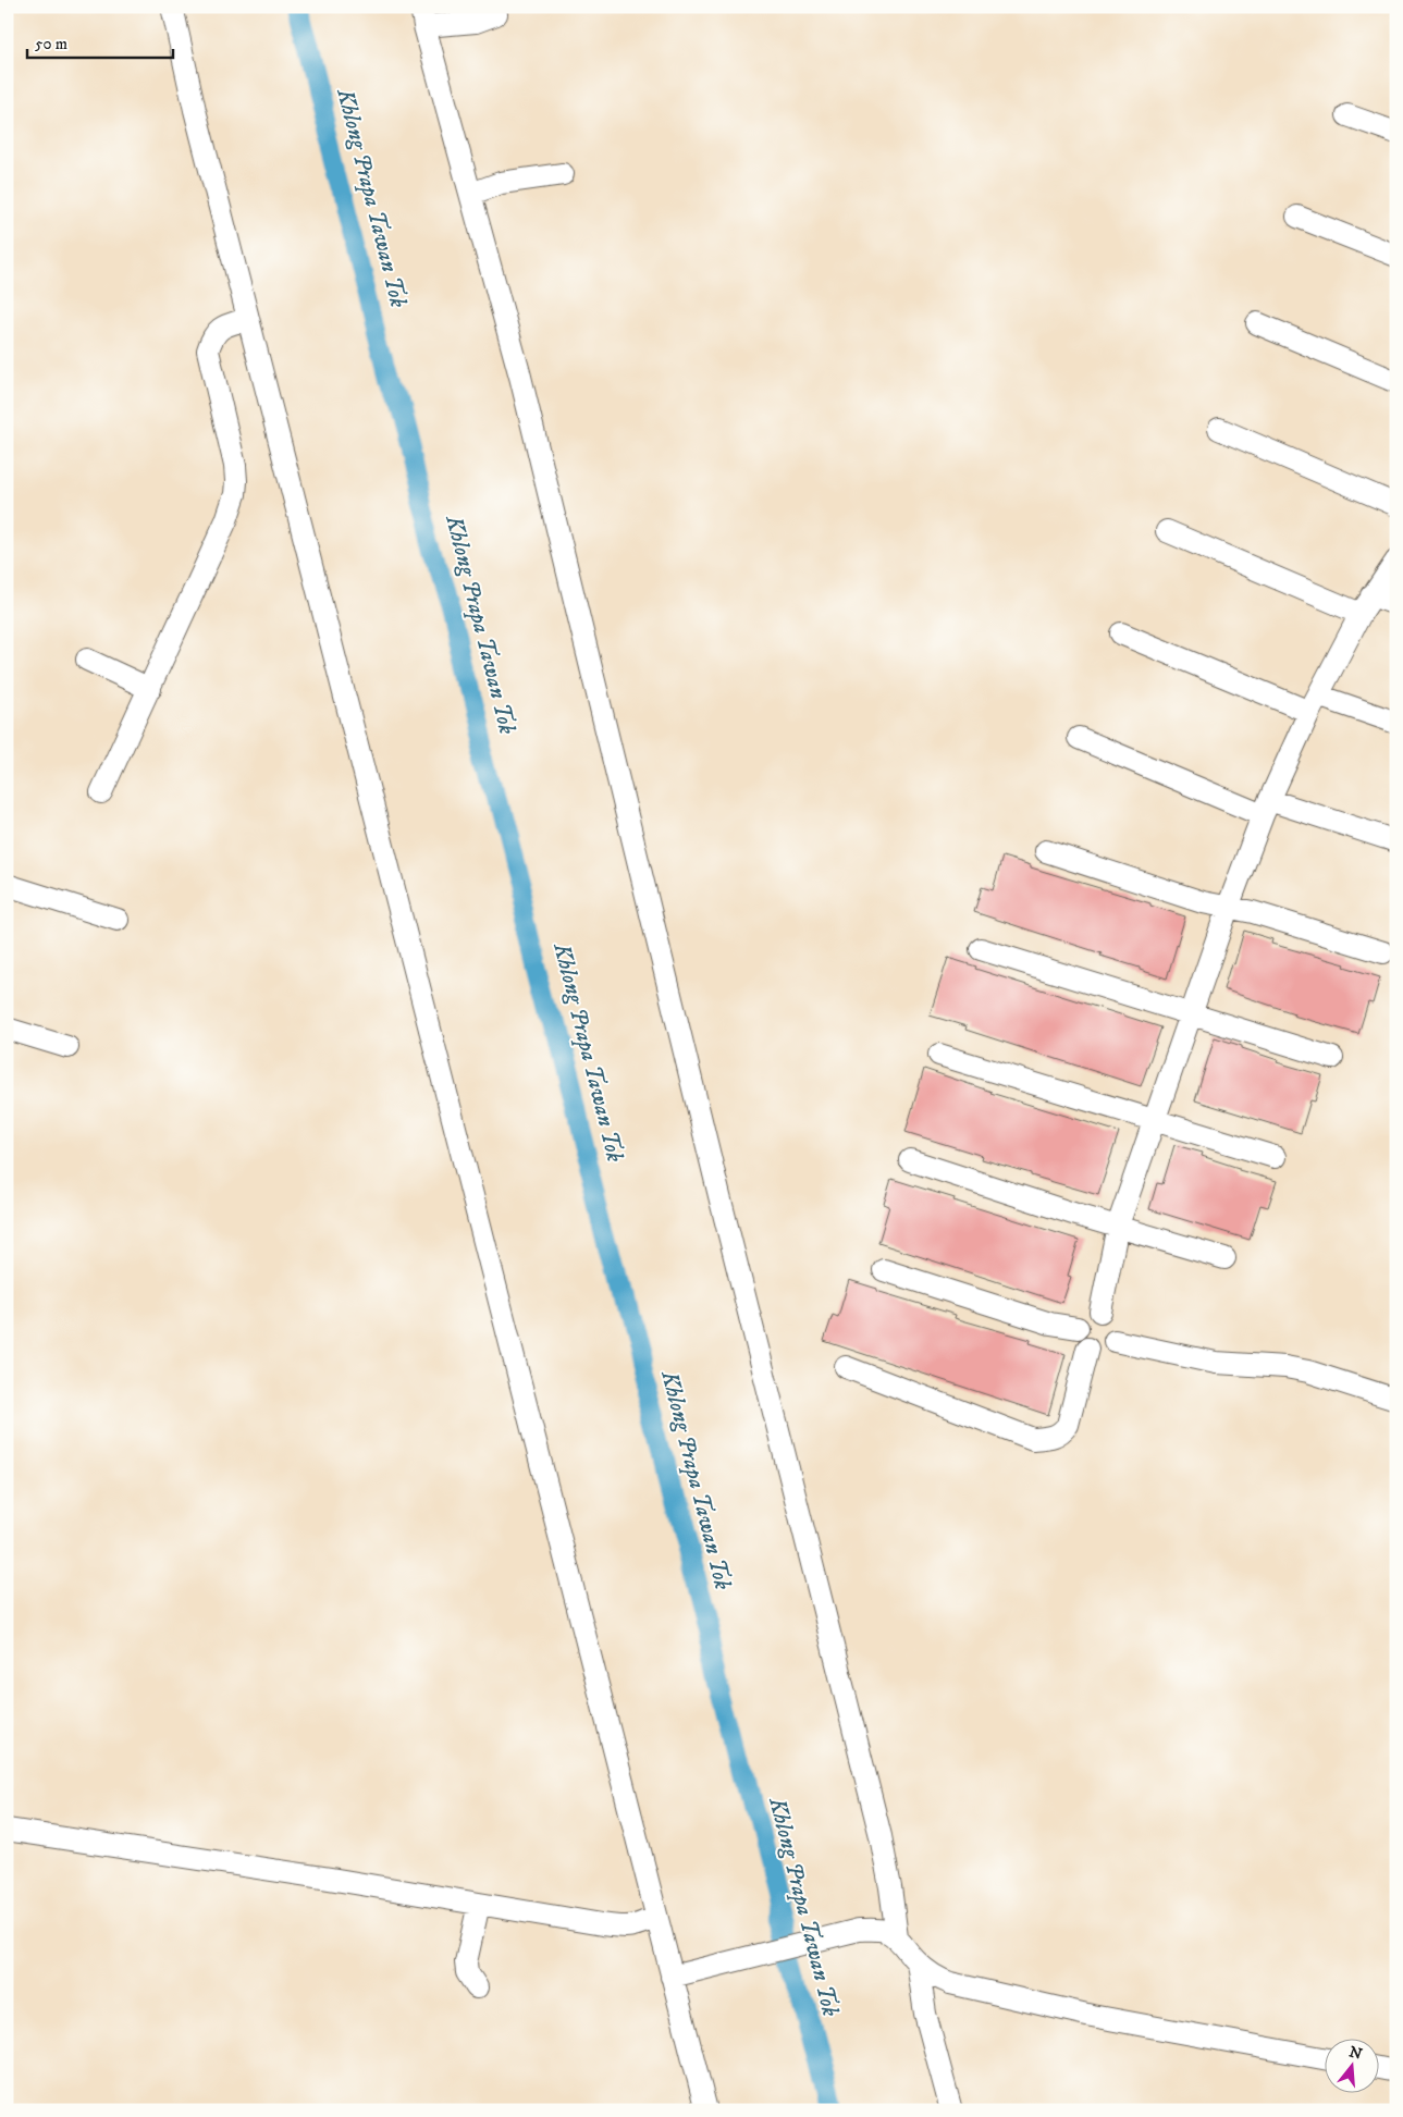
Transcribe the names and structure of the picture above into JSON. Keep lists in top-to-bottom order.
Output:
{
  "water": ["Khlong Prapa Tawan Tok"],
  "scale_bar": "50 m",
  "north": "top"
}
